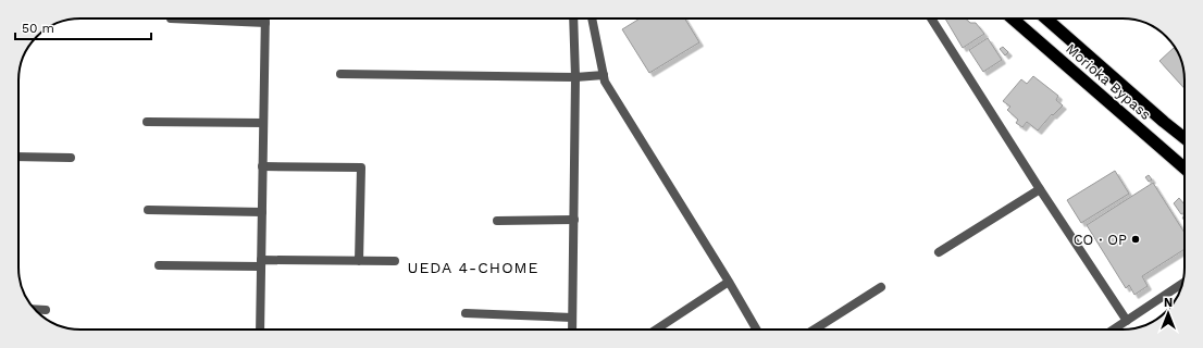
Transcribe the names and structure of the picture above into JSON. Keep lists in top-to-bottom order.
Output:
{
  "streets": {
    "highway": ["Morioka Bypass"]
  },
  "districts": ["UEDA 4-CHOME"],
  "places": ["CO・OP"],
  "scale_bar": "50 m",
  "north": "top"
}
